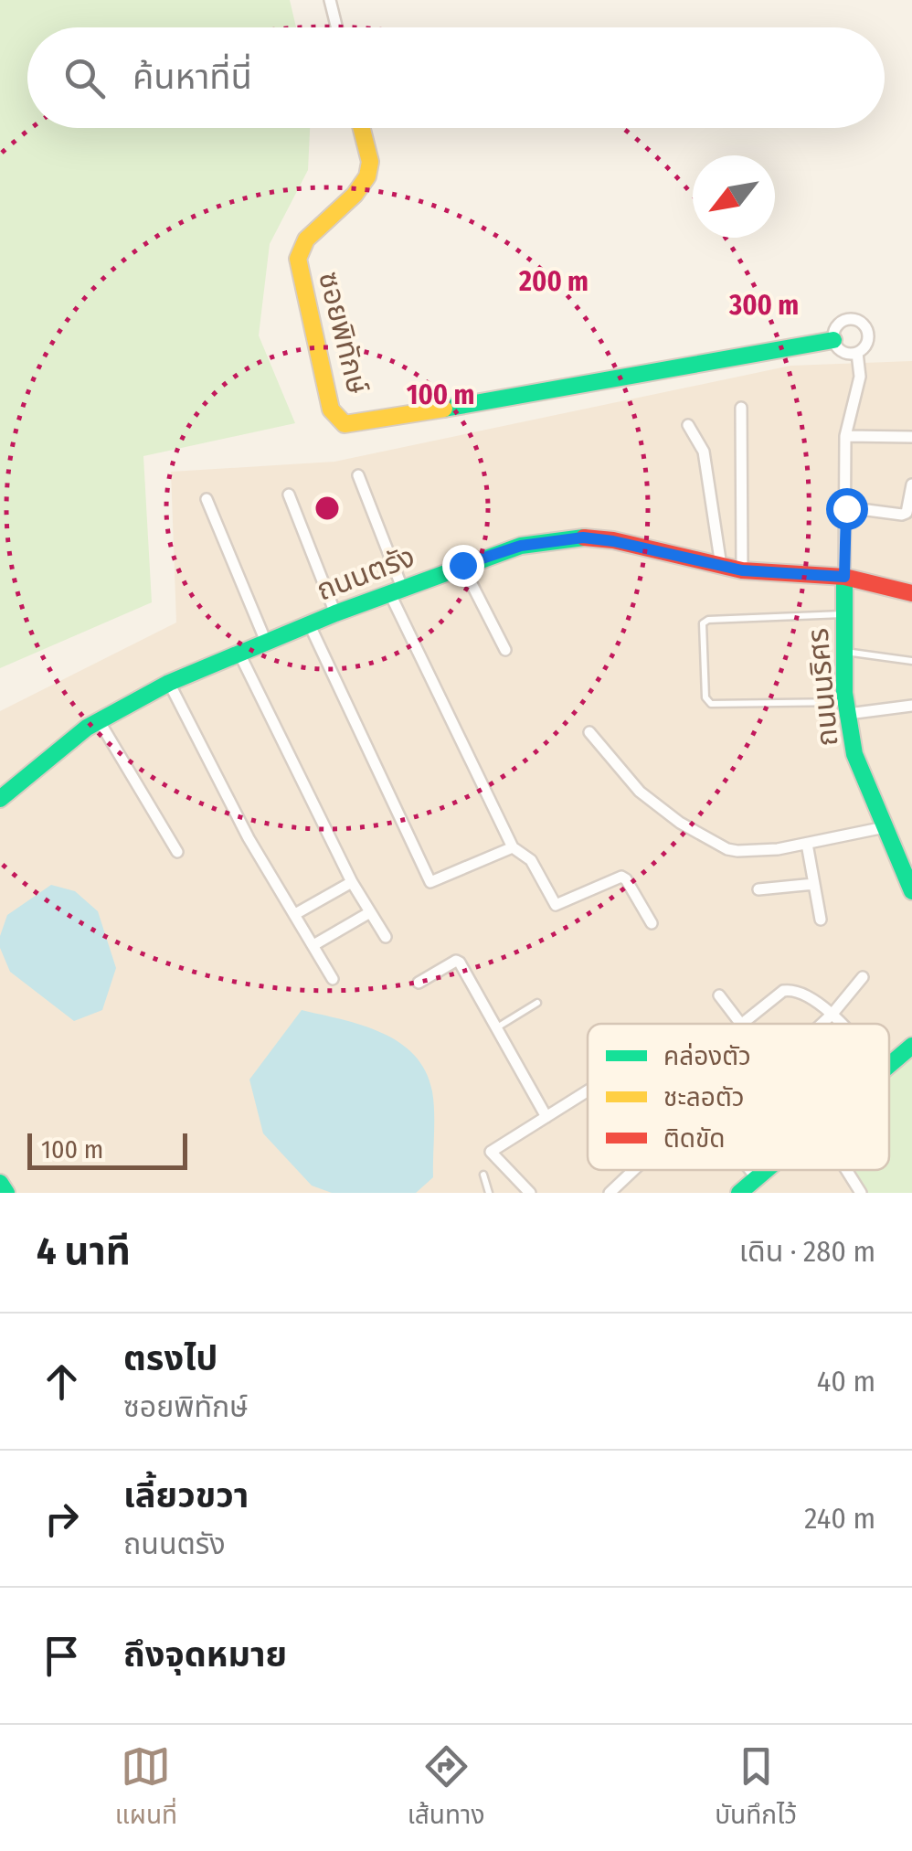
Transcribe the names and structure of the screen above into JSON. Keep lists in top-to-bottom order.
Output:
{
  "streets": {
    "street": ["ซอยพิทักษ์", "ถนนตรัง", "ถนนนริศร"]
  },
  "crossings": [
    ["ซอยพิทักษ์", "ถนนตรัง"],
    ["ซอยพิทักษ์", "ถนนนริศร"],
    ["ถนนตรัง", "ถนนนริศร"]
  ],
  "legend": ["คล่องตัว", "ชะลอตัว", "ติดขัด"],
  "scale_bar": "100 m",
  "north": "bottom left",
  "page": {
    "search": "ค้นหาที่นี่",
    "scale": "100 m",
    "heading": ["4 นาที", "เดิน · 280 m"],
    "list": [
      ["ตรงไป", "ซอยพิทักษ์", "40 m"],
      ["เลี้ยวขวา", "ถนนตรัง", "240 m"],
      "ถึงจุดหมาย"
    ],
    "nav": ["แผนที่", "เส้นทาง", "บันทึกไว้"]
  },
  "rings": ["200 m", "300 m", "100 m"]
}
